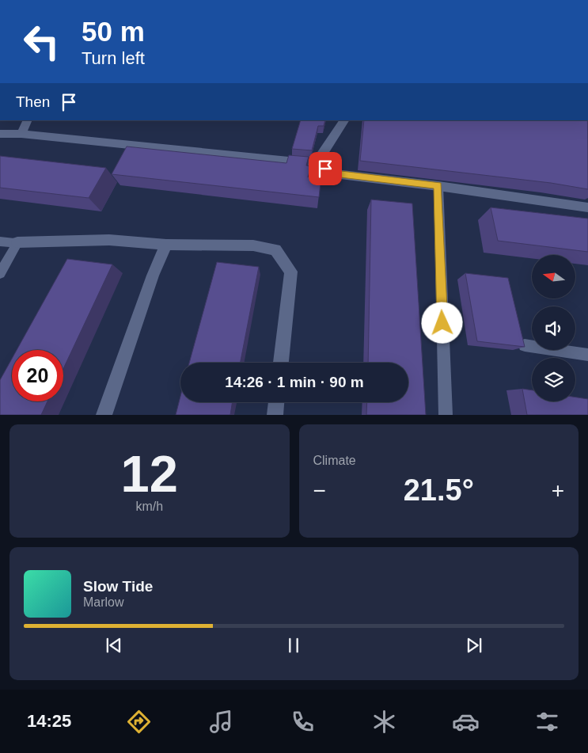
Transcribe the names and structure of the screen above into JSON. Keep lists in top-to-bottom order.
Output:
{
  "north": "left",
  "page": {
    "turn": ["50 m", "Turn left"],
    "then": "Then",
    "limit": "20",
    "trip": "14:26 · 1 min · 90 m",
    "tile": [
      ["12", "km/h"],
      "Climate"
    ],
    "heat": ["−", "21.5°", "+"],
    "song": ["Slow Tide", "Marlow"],
    "tabs": "14:25"
  }
}
